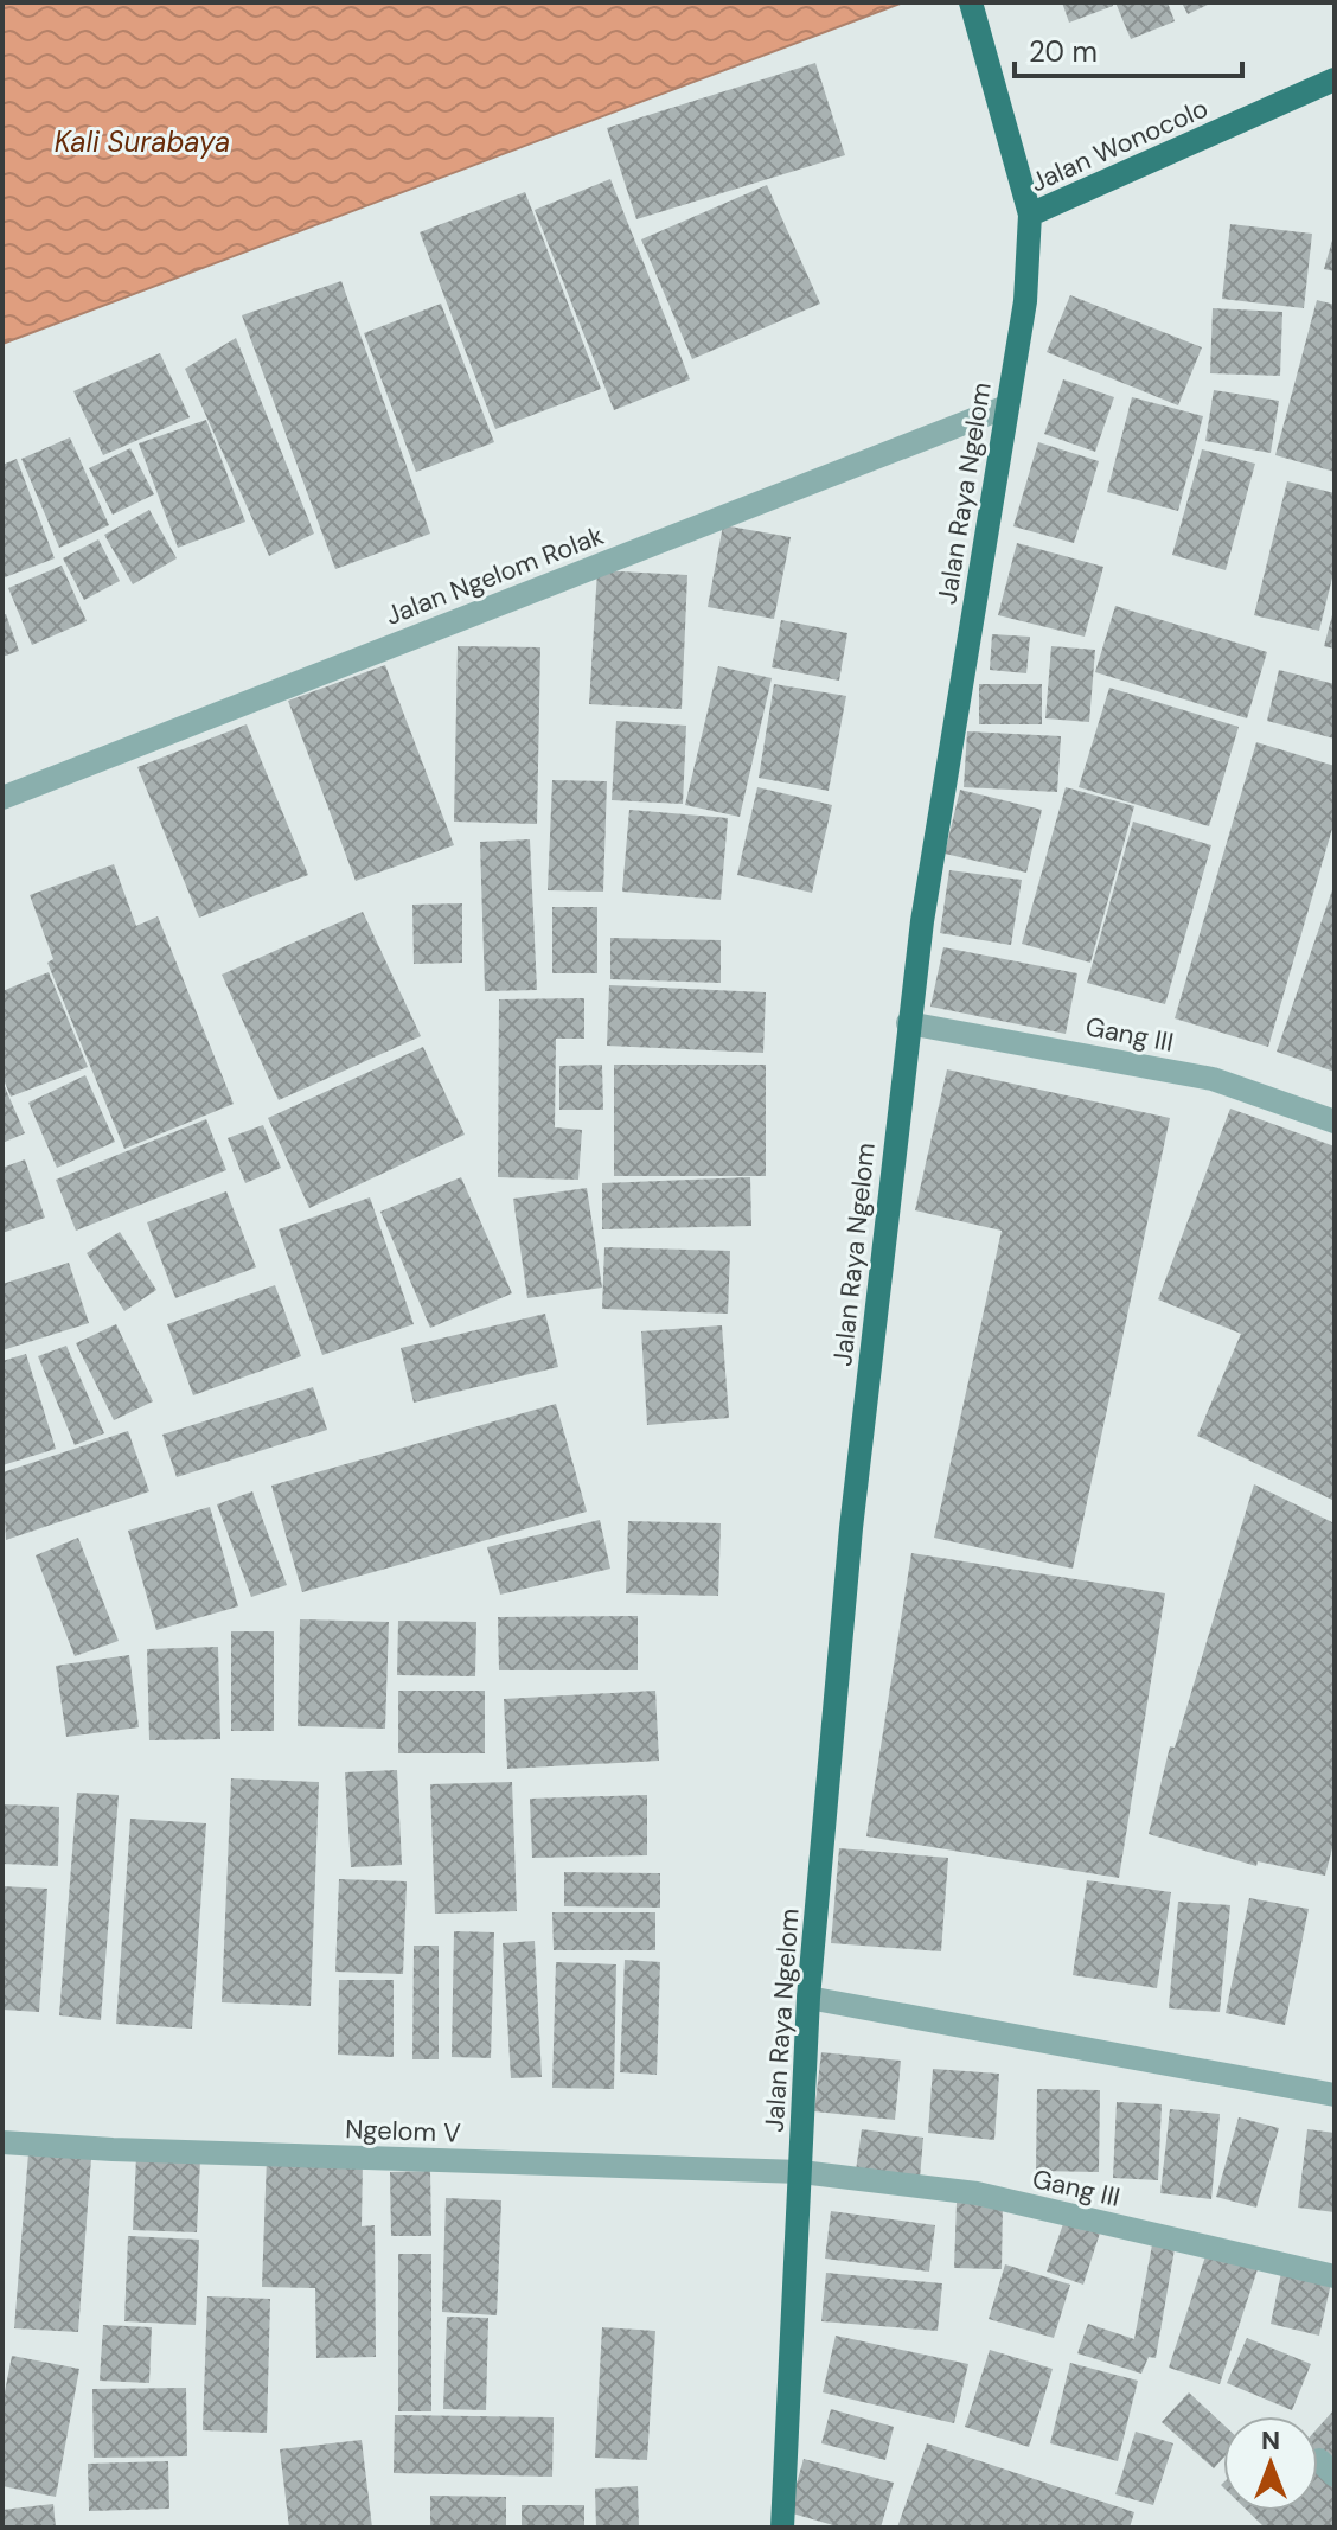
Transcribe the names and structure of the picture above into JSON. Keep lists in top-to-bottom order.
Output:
{
  "streets": {
    "main road": ["Jalan Wonocolo", "Jalan Raya Ngelom"],
    "street": ["Jalan Ngelom Rolak", "Gang III", "Ngelom V"]
  },
  "crossings": [
    ["Jalan Wonocolo", "Jalan Raya Ngelom"],
    ["Jalan Raya Ngelom", "Jalan Ngelom Rolak"],
    ["Jalan Raya Ngelom", "Gang III"],
    ["Jalan Raya Ngelom", "Ngelom V"],
    ["Gang III", "Ngelom V"]
  ],
  "water": ["Kali Surabaya"],
  "scale_bar": "20 m",
  "north": "top"
}
